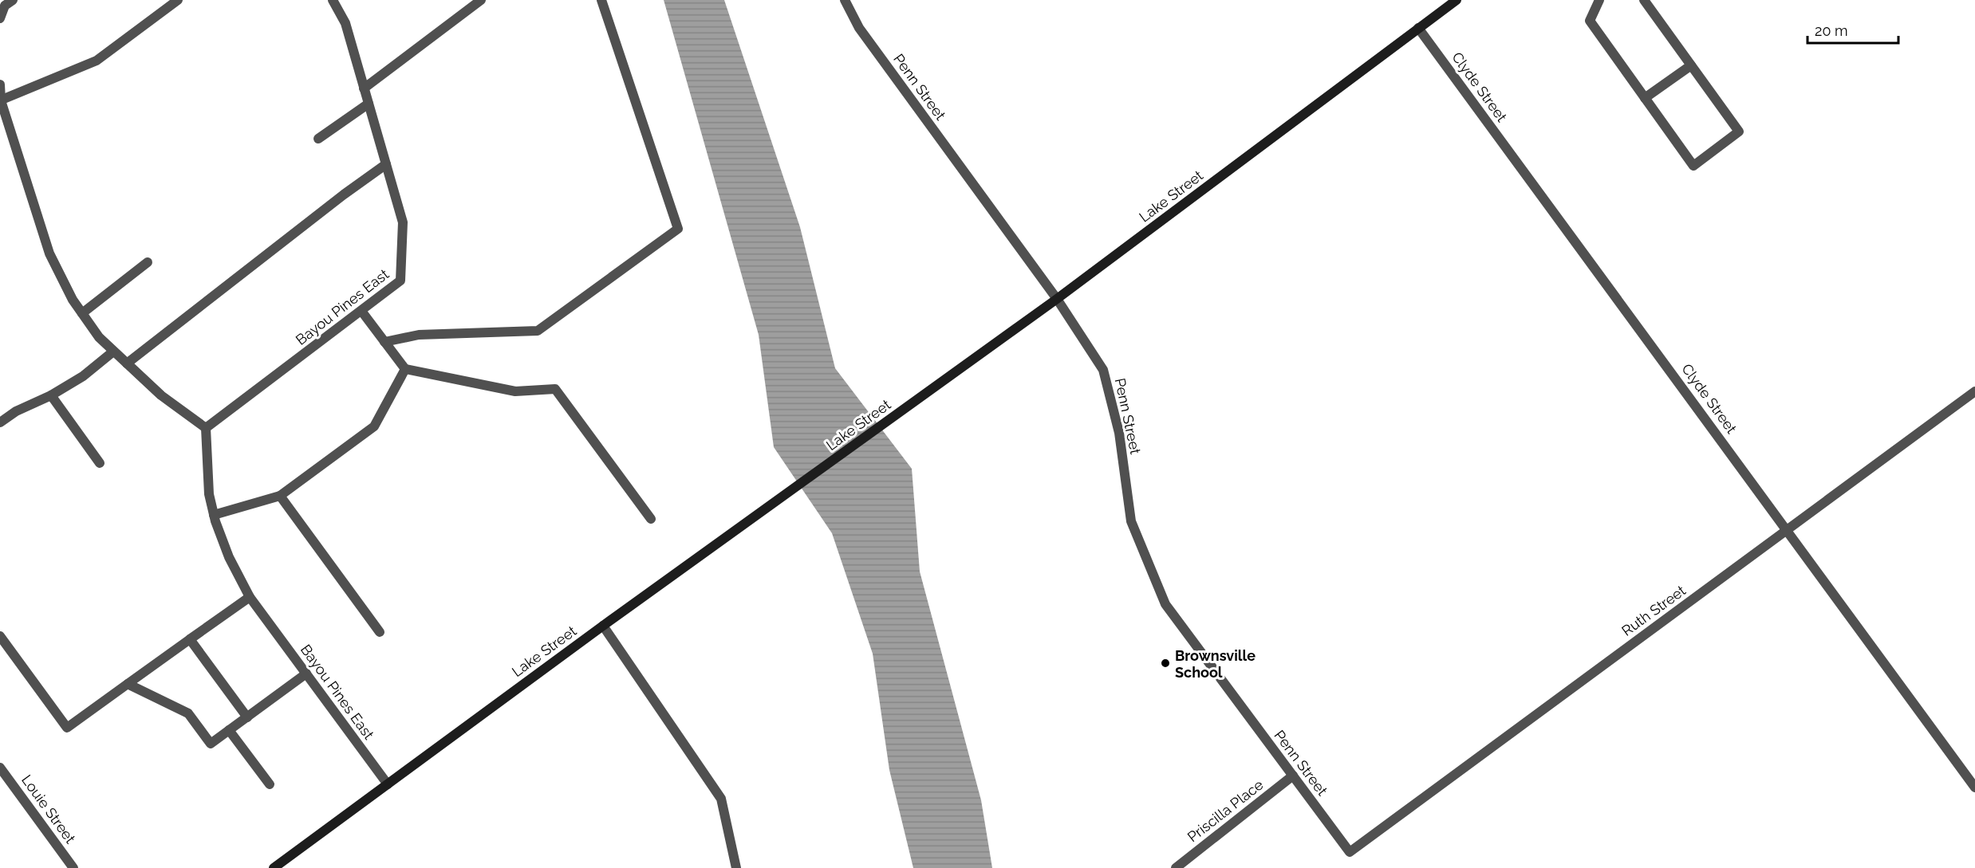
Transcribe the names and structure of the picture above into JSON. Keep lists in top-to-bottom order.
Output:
{
  "streets": {
    "street": [
      "Penn Street",
      "Clyde Street",
      "Lake Street",
      "Bayou Pines East",
      "Ruth Street",
      "Louie Street",
      "Priscilla Place"
    ]
  },
  "crossings": [
    ["Penn Street", "Lake Street"],
    ["Penn Street", "Ruth Street"],
    ["Penn Street", "Priscilla Place"],
    ["Clyde Street", "Lake Street"],
    ["Clyde Street", "Ruth Street"],
    ["Lake Street", "Bayou Pines East"]
  ],
  "places": ["Brownsville School"],
  "scale_bar": "20 m"
}
